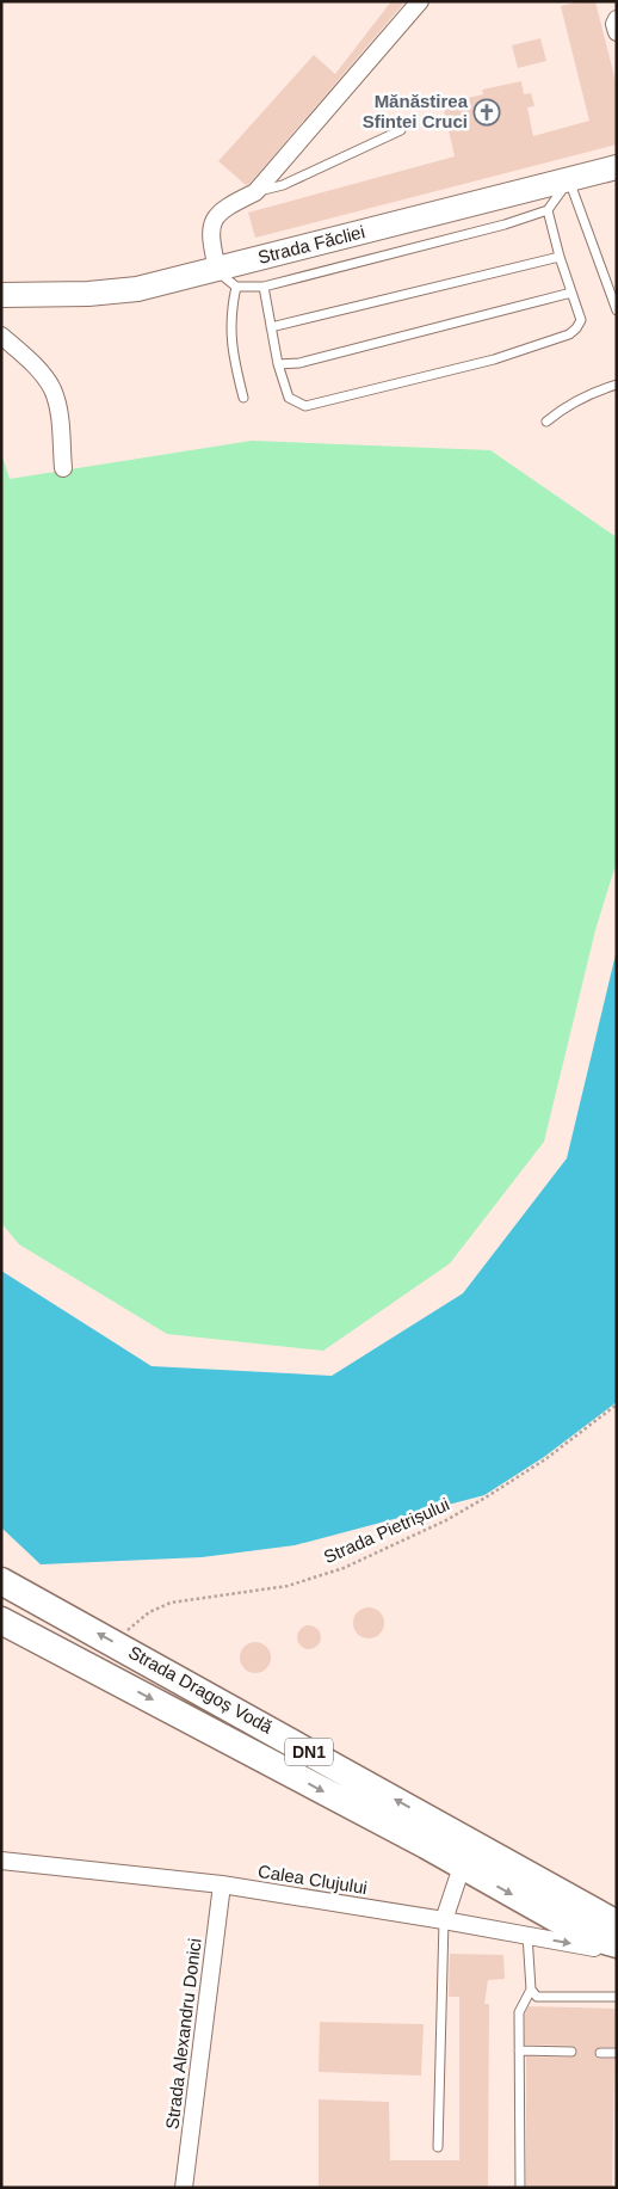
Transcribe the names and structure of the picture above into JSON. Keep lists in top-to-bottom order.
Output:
{
  "streets": {
    "main road": ["Strada Dragoș Vodă", "DN1"],
    "street": ["Strada Făcliei", "Calea Clujului", "Strada Alexandru Donici"],
    "path": ["Strada Pietrișului"]
  },
  "crossings": [
    ["Strada Pietrișului", "Strada Dragoș Vodă"],
    ["Calea Clujului", "Strada Alexandru Donici"]
  ],
  "places": {
    "church": ["Mănăstirea Sfintei Cruci"]
  }
}
